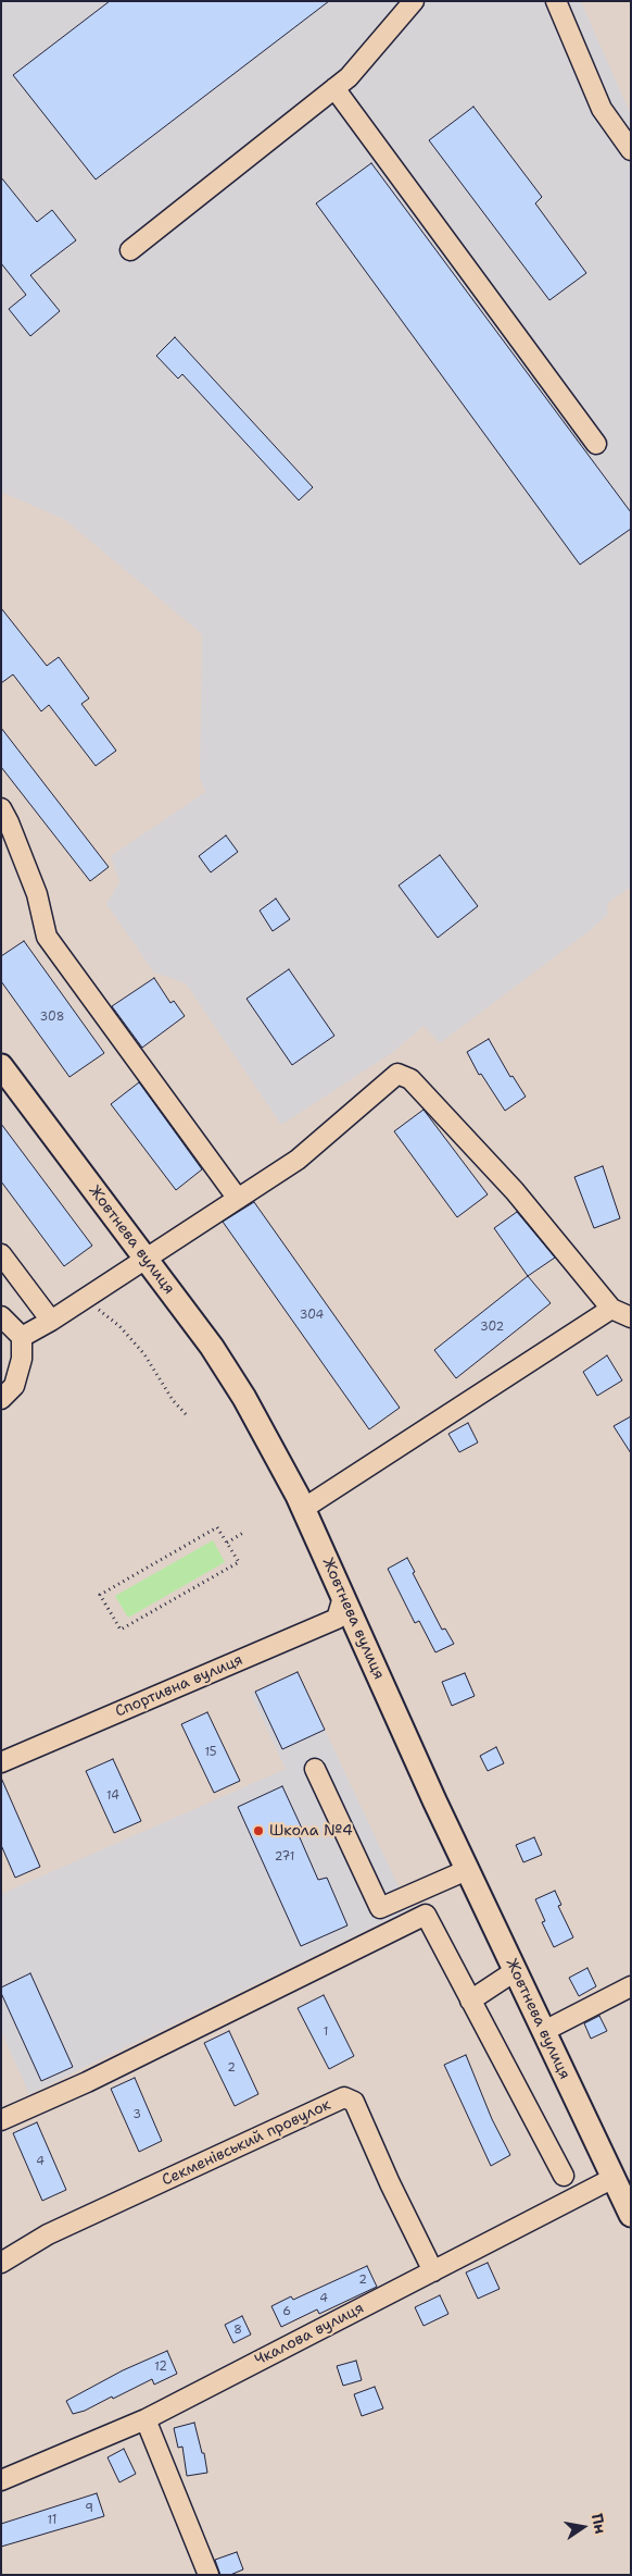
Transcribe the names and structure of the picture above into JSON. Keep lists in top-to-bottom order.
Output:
{
  "streets": {
    "main road": ["Жовтнева вулиця"],
    "street": ["Спортивна вулиця", "Секменівський провулок", "Чкалова вулиця"]
  },
  "crossings": [
    ["Жовтнева вулиця", "Спортивна вулиця"],
    ["Жовтнева вулиця", "Чкалова вулиця"],
    ["Секменівський провулок", "Чкалова вулиця"]
  ],
  "places": ["Школа №4"],
  "house_numbers": [
    "308",
    "304",
    "302",
    "15",
    "14",
    "271",
    "1",
    "2",
    "3",
    "4",
    "2",
    "4",
    "6",
    "8",
    "12",
    "9",
    "11"
  ],
  "north": "right"
}
